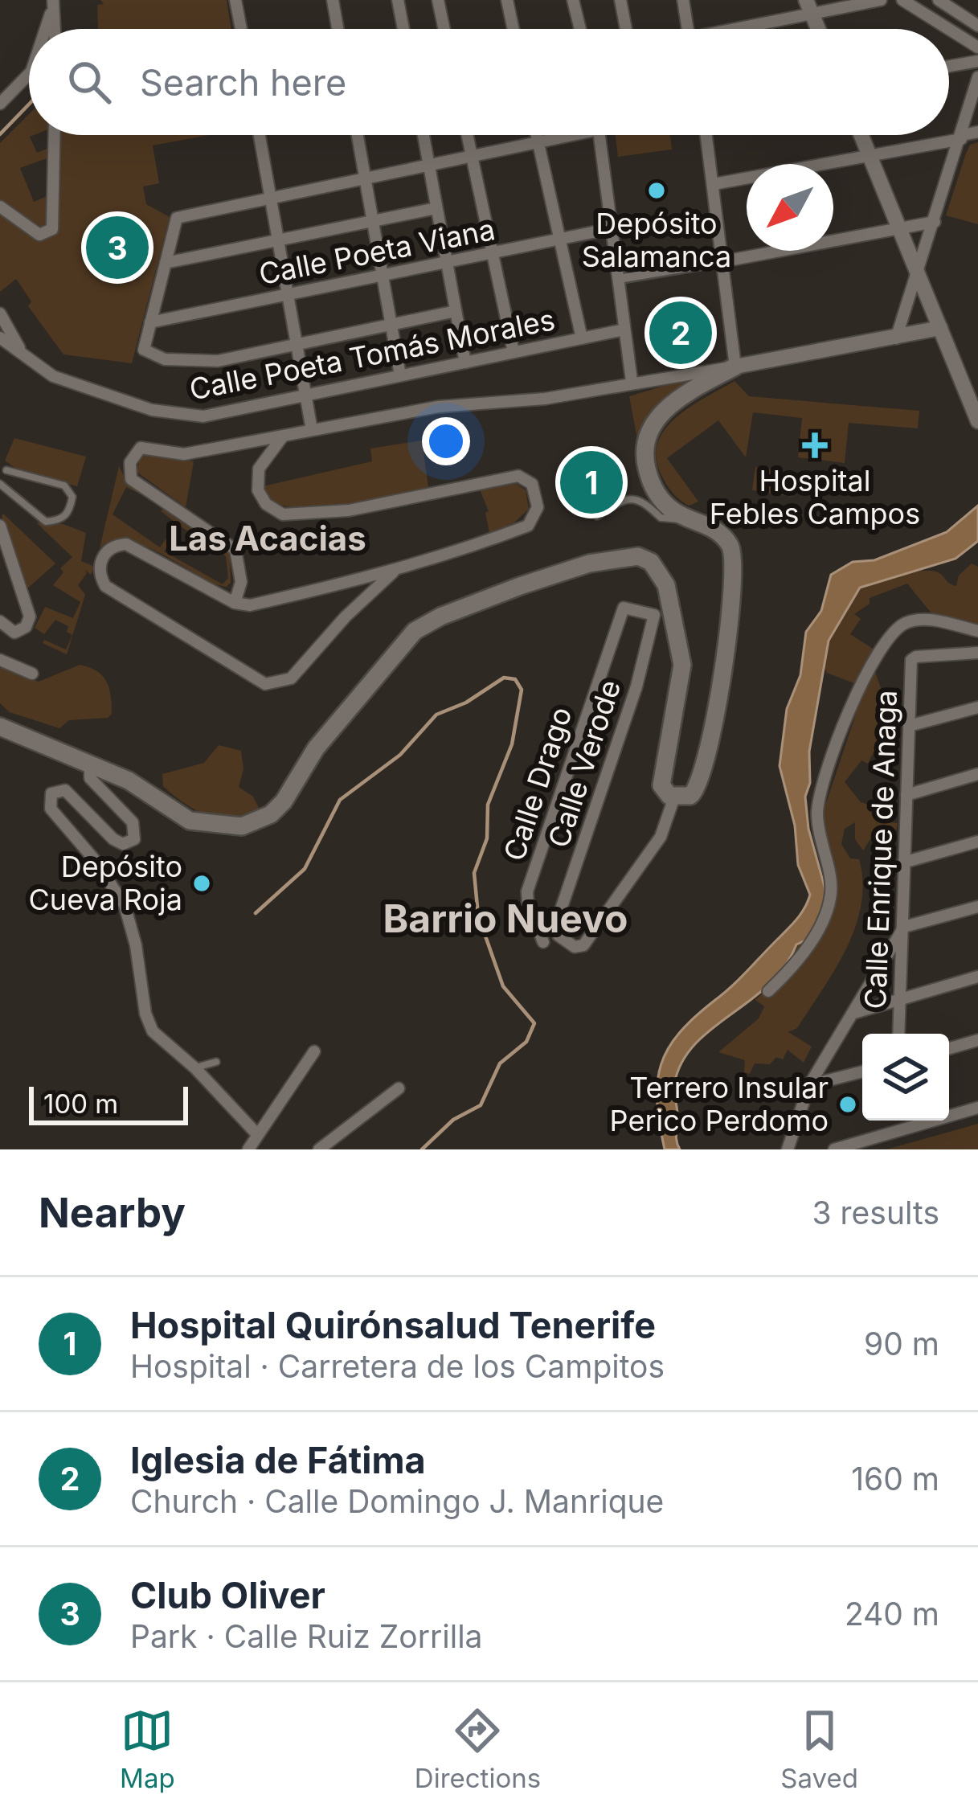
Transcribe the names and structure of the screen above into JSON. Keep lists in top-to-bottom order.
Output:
{
  "streets": {
    "street": [
      "Calle Poeta Viana",
      "Calle Poeta Tomás Morales",
      "Calle Verode",
      "Calle Drago",
      "Calle Enrique de Anaga"
    ]
  },
  "crossings": [
    ["Calle Verode", "Calle Drago"]
  ],
  "districts": ["Las Acacias", "Barrio Nuevo"],
  "places": {
    "other": ["Depósito Salamanca", "Depósito Cueva Roja", "Terrero Insular Perico Perdomo"],
    "health": ["Hospital Febles Campos"]
  },
  "scale_bar": "100 m",
  "north": "bottom left",
  "page": {
    "search": "Search here",
    "pins": ["3", "2", "1"],
    "scale": "100 m",
    "heading": ["Nearby", "3 results"],
    "list": [
      {
        "mark": "1",
        "name": "Hospital Quirónsalud Tenerife",
        "note": "Hospital · Carretera de los Campitos",
        "value": "90 m"
      },
      {
        "mark": "2",
        "name": "Iglesia de Fátima",
        "note": "Church · Calle Domingo J. Manrique",
        "value": "160 m"
      },
      {
        "mark": "3",
        "name": "Club Oliver",
        "note": "Park · Calle Ruiz Zorrilla",
        "value": "240 m"
      }
    ],
    "nav": ["Map", "Directions", "Saved"]
  }
}
